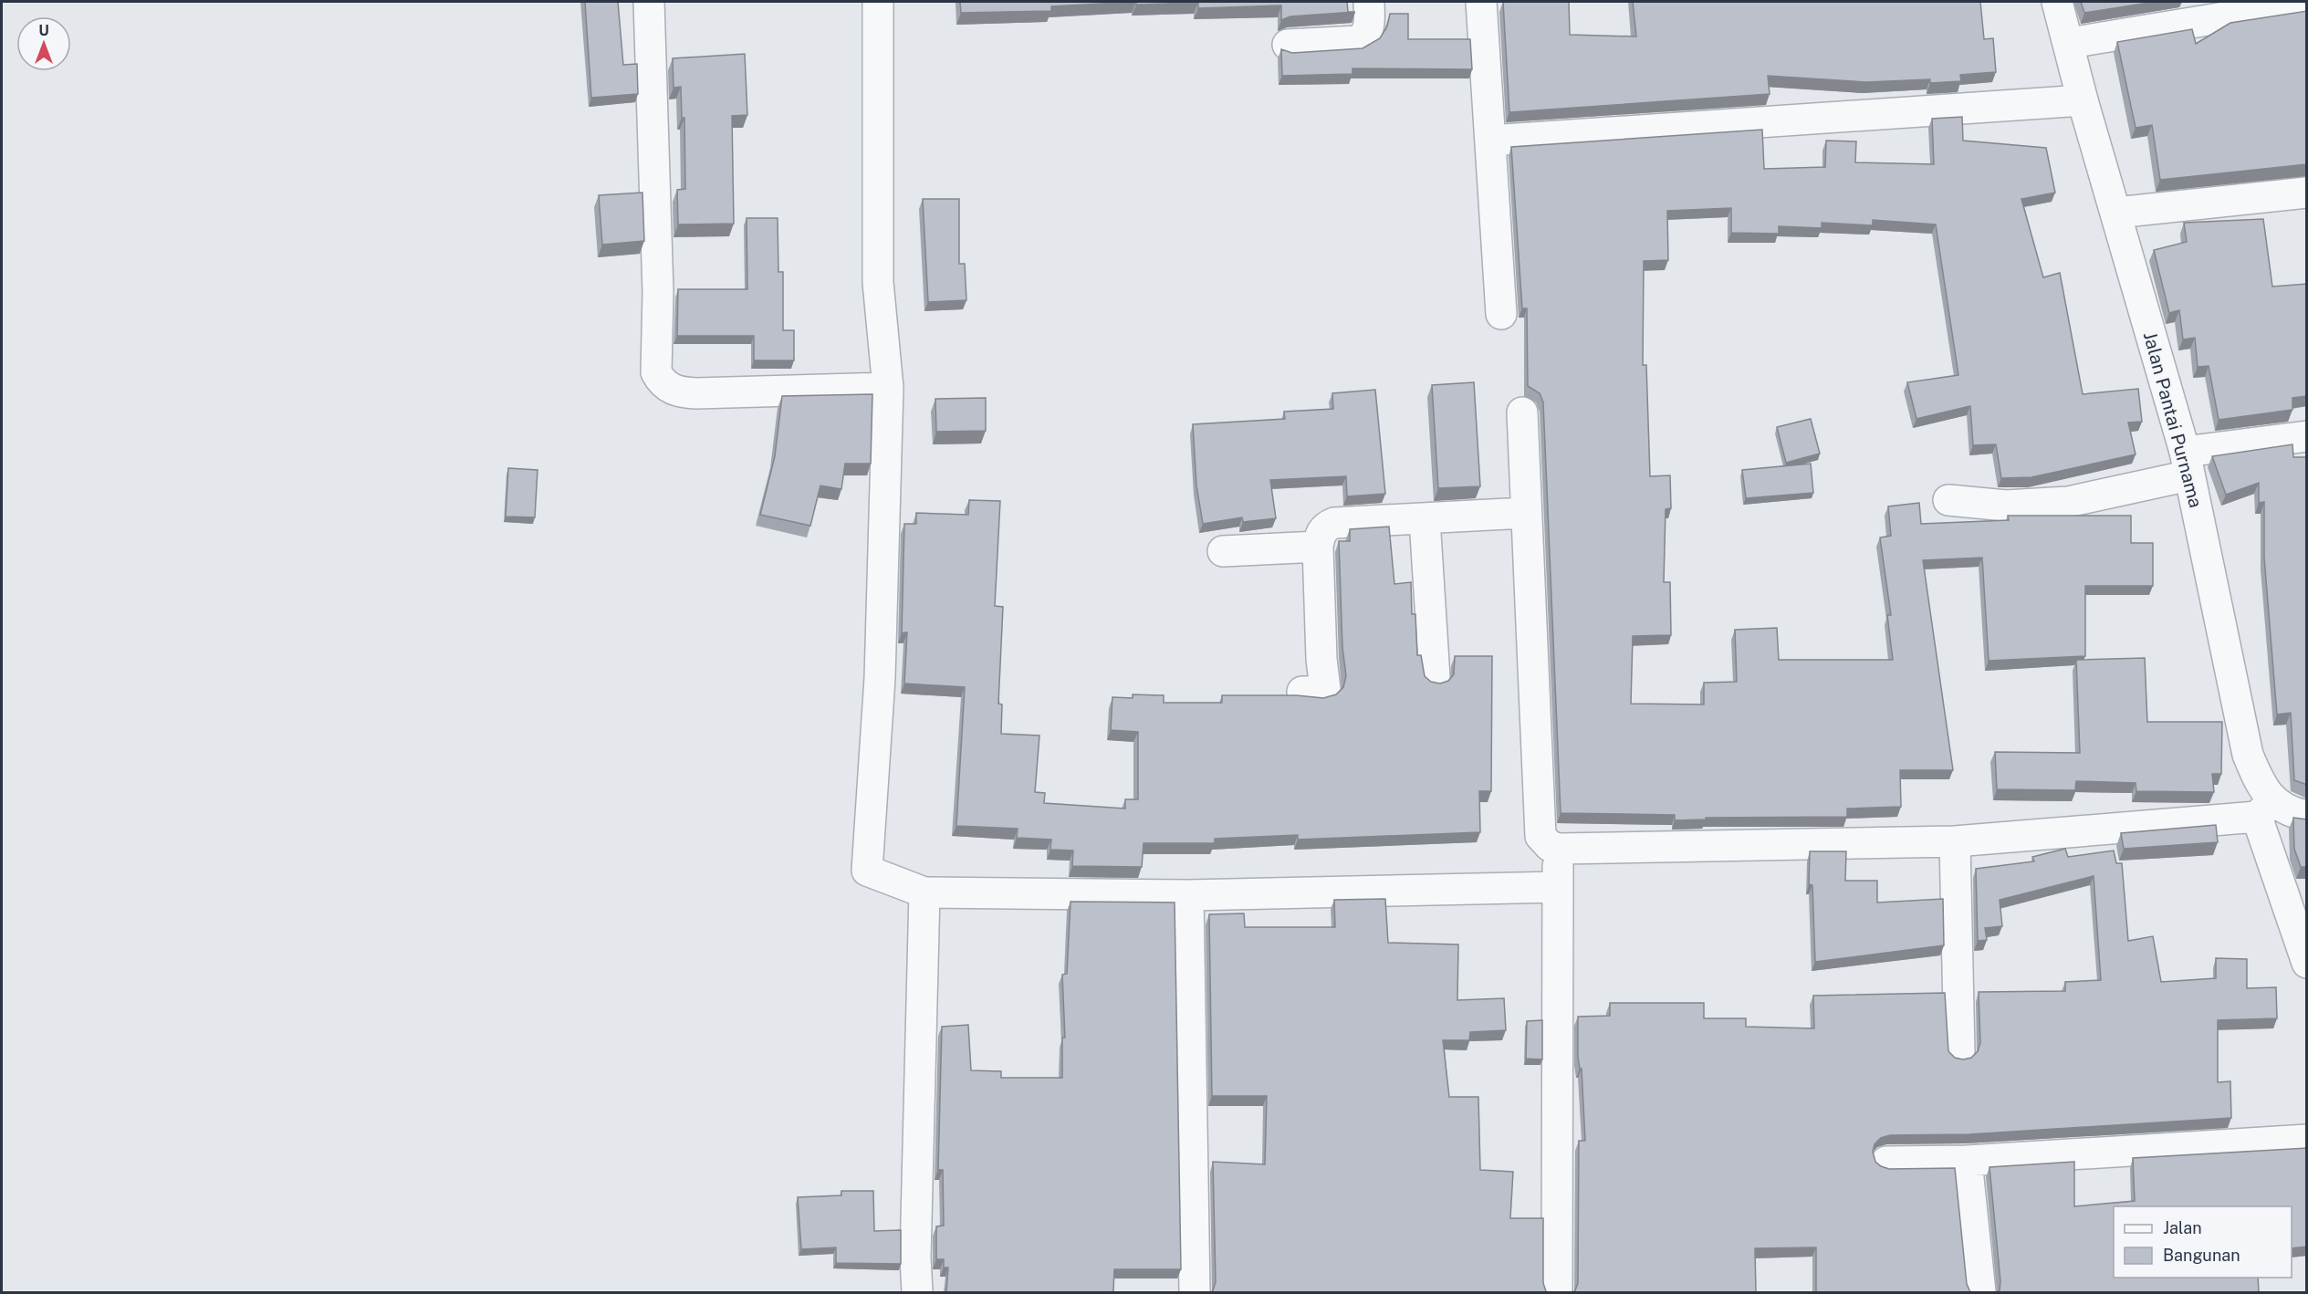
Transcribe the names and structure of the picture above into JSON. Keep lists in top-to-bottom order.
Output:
{
  "streets": {
    "street": ["Jalan Pantai Purnama"]
  },
  "legend": ["Jalan", "Bangunan"],
  "north": "top"
}
